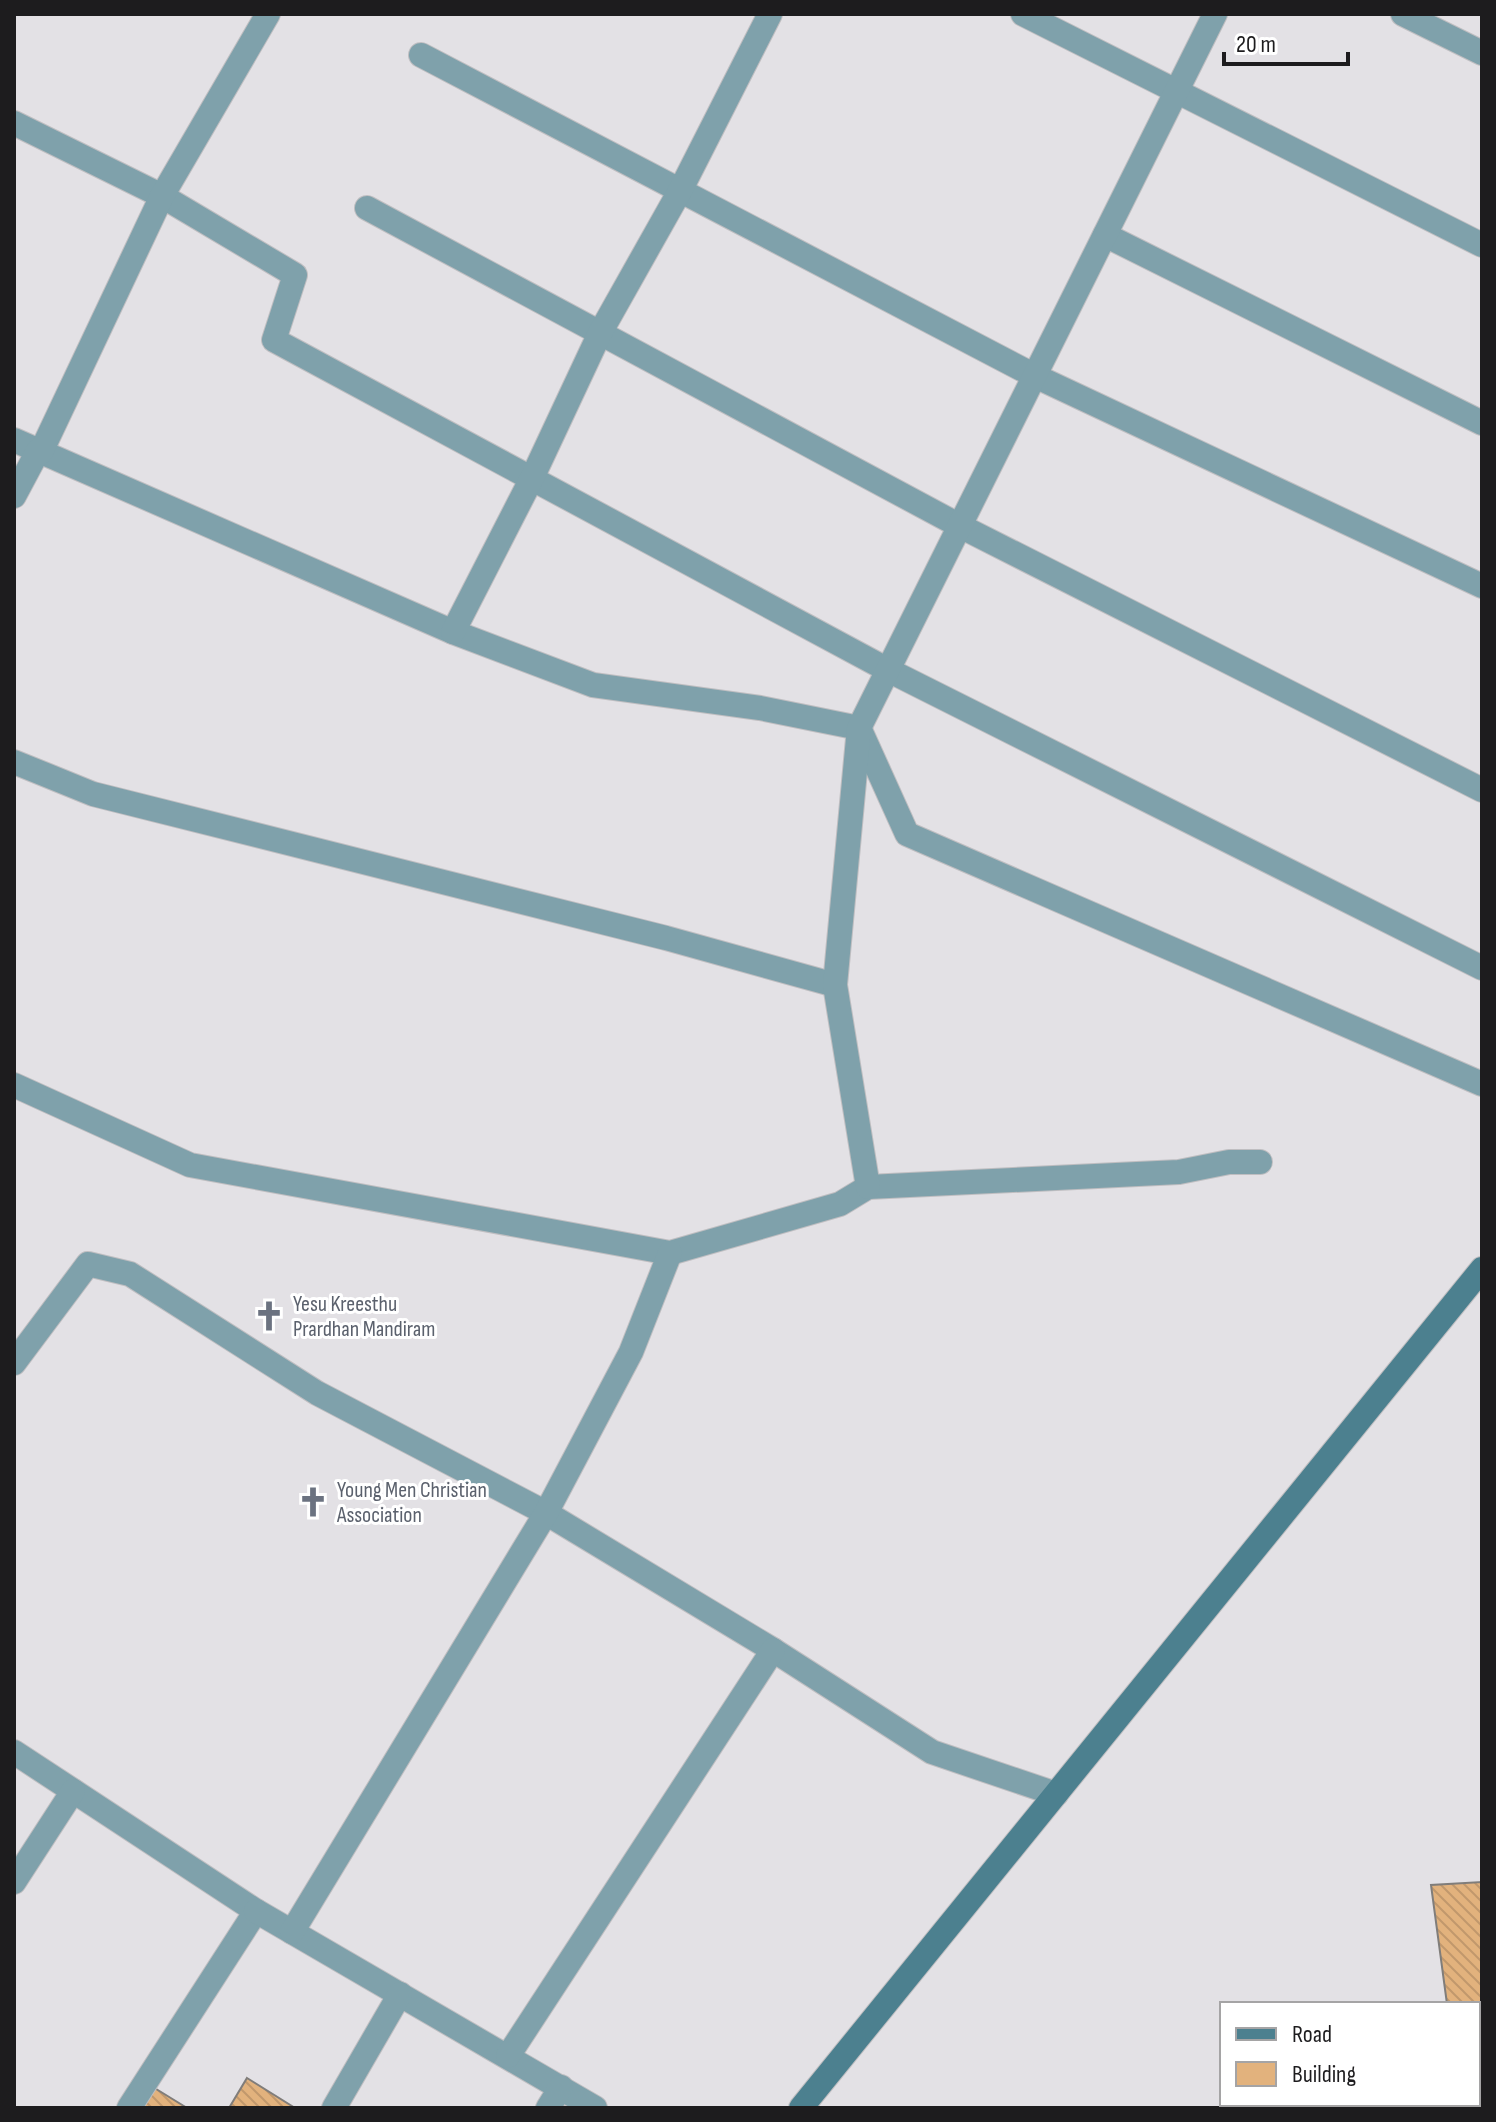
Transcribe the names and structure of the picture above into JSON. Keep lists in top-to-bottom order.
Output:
{
  "places": {
    "church": ["Yesu Kreesthu Prardhan Mandiram", "Young Men Christian Association"]
  },
  "legend": ["Road", "Building"],
  "scale_bar": "20 m"
}
